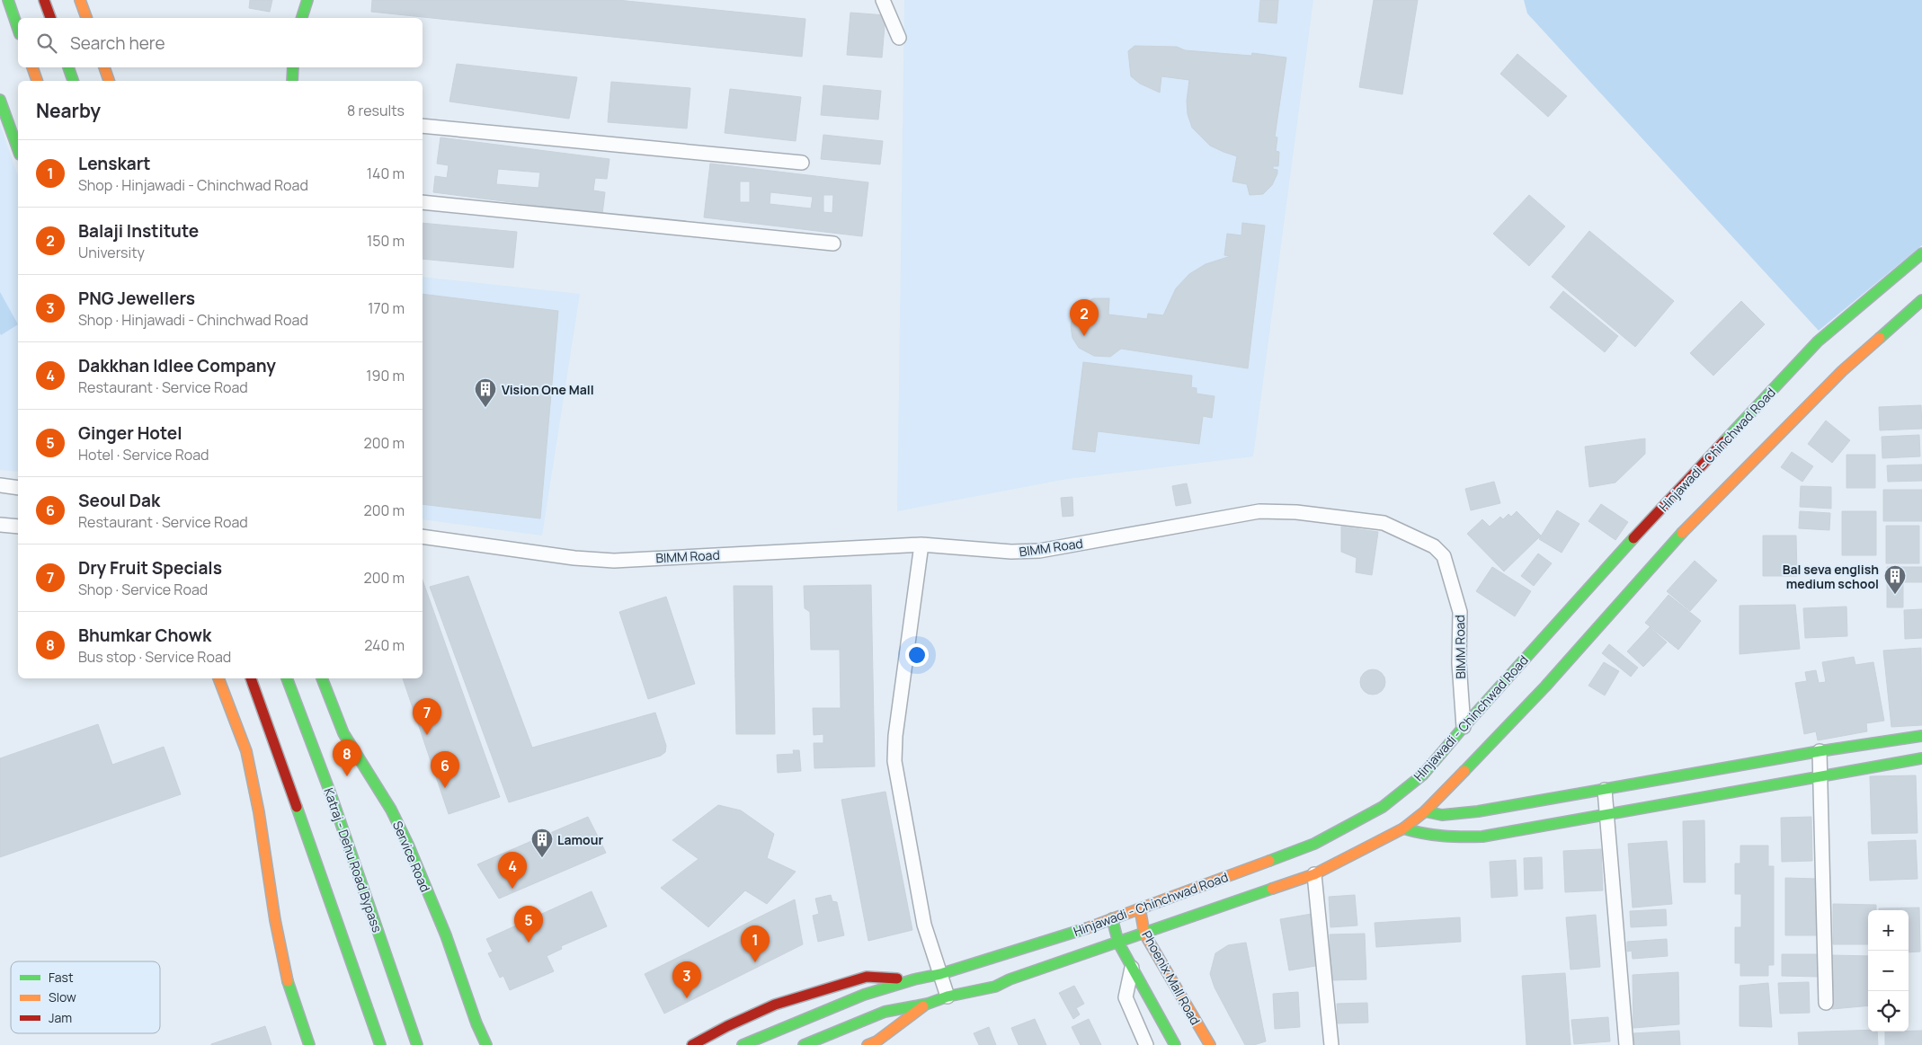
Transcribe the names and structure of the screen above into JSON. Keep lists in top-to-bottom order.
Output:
{
  "streets": {
    "main road": [
      "Hinjawadi - Chinchwad Road",
      "Service Road",
      "Katraj - Dehu Road Bypass",
      "Phoenix Mall Road"
    ],
    "street": ["BIMM Road"]
  },
  "crossings": [
    ["Hinjawadi - Chinchwad Road", "BIMM Road"],
    ["Hinjawadi - Chinchwad Road", "Phoenix Mall Road"]
  ],
  "places": {
    "building": ["Vision One Mall", "Bal seva english medium school", "Lamour"]
  },
  "legend": ["Fast", "Slow", "Jam"],
  "page": {
    "search": "Search here",
    "heading": ["Nearby", "8 results"],
    "list": [
      {
        "mark": "1",
        "name": "Lenskart",
        "note": "Shop · Hinjawadi - Chinchwad Road",
        "value": "140 m"
      },
      {
        "mark": "2",
        "name": "Balaji Institute",
        "note": "University",
        "value": "150 m"
      },
      {
        "mark": "3",
        "name": "PNG Jewellers",
        "note": "Shop · Hinjawadi - Chinchwad Road",
        "value": "170 m"
      },
      {
        "mark": "4",
        "name": "Dakkhan Idlee Company",
        "note": "Restaurant · Service Road",
        "value": "190 m"
      },
      {
        "mark": "5",
        "name": "Ginger Hotel",
        "note": "Hotel · Service Road",
        "value": "200 m"
      },
      {
        "mark": "6",
        "name": "Seoul Dak",
        "note": "Restaurant · Service Road",
        "value": "200 m"
      },
      {
        "mark": "7",
        "name": "Dry Fruit Specials",
        "note": "Shop · Service Road",
        "value": "200 m"
      },
      {
        "mark": "8",
        "name": "Bhumkar Chowk",
        "note": "Bus stop · Service Road",
        "value": "240 m"
      }
    ],
    "pins": [
      "2",
      "7",
      "8",
      "6",
      "4",
      "5",
      "1",
      "3"
    ],
    "map_buttons": ["+", "−"]
  }
}
